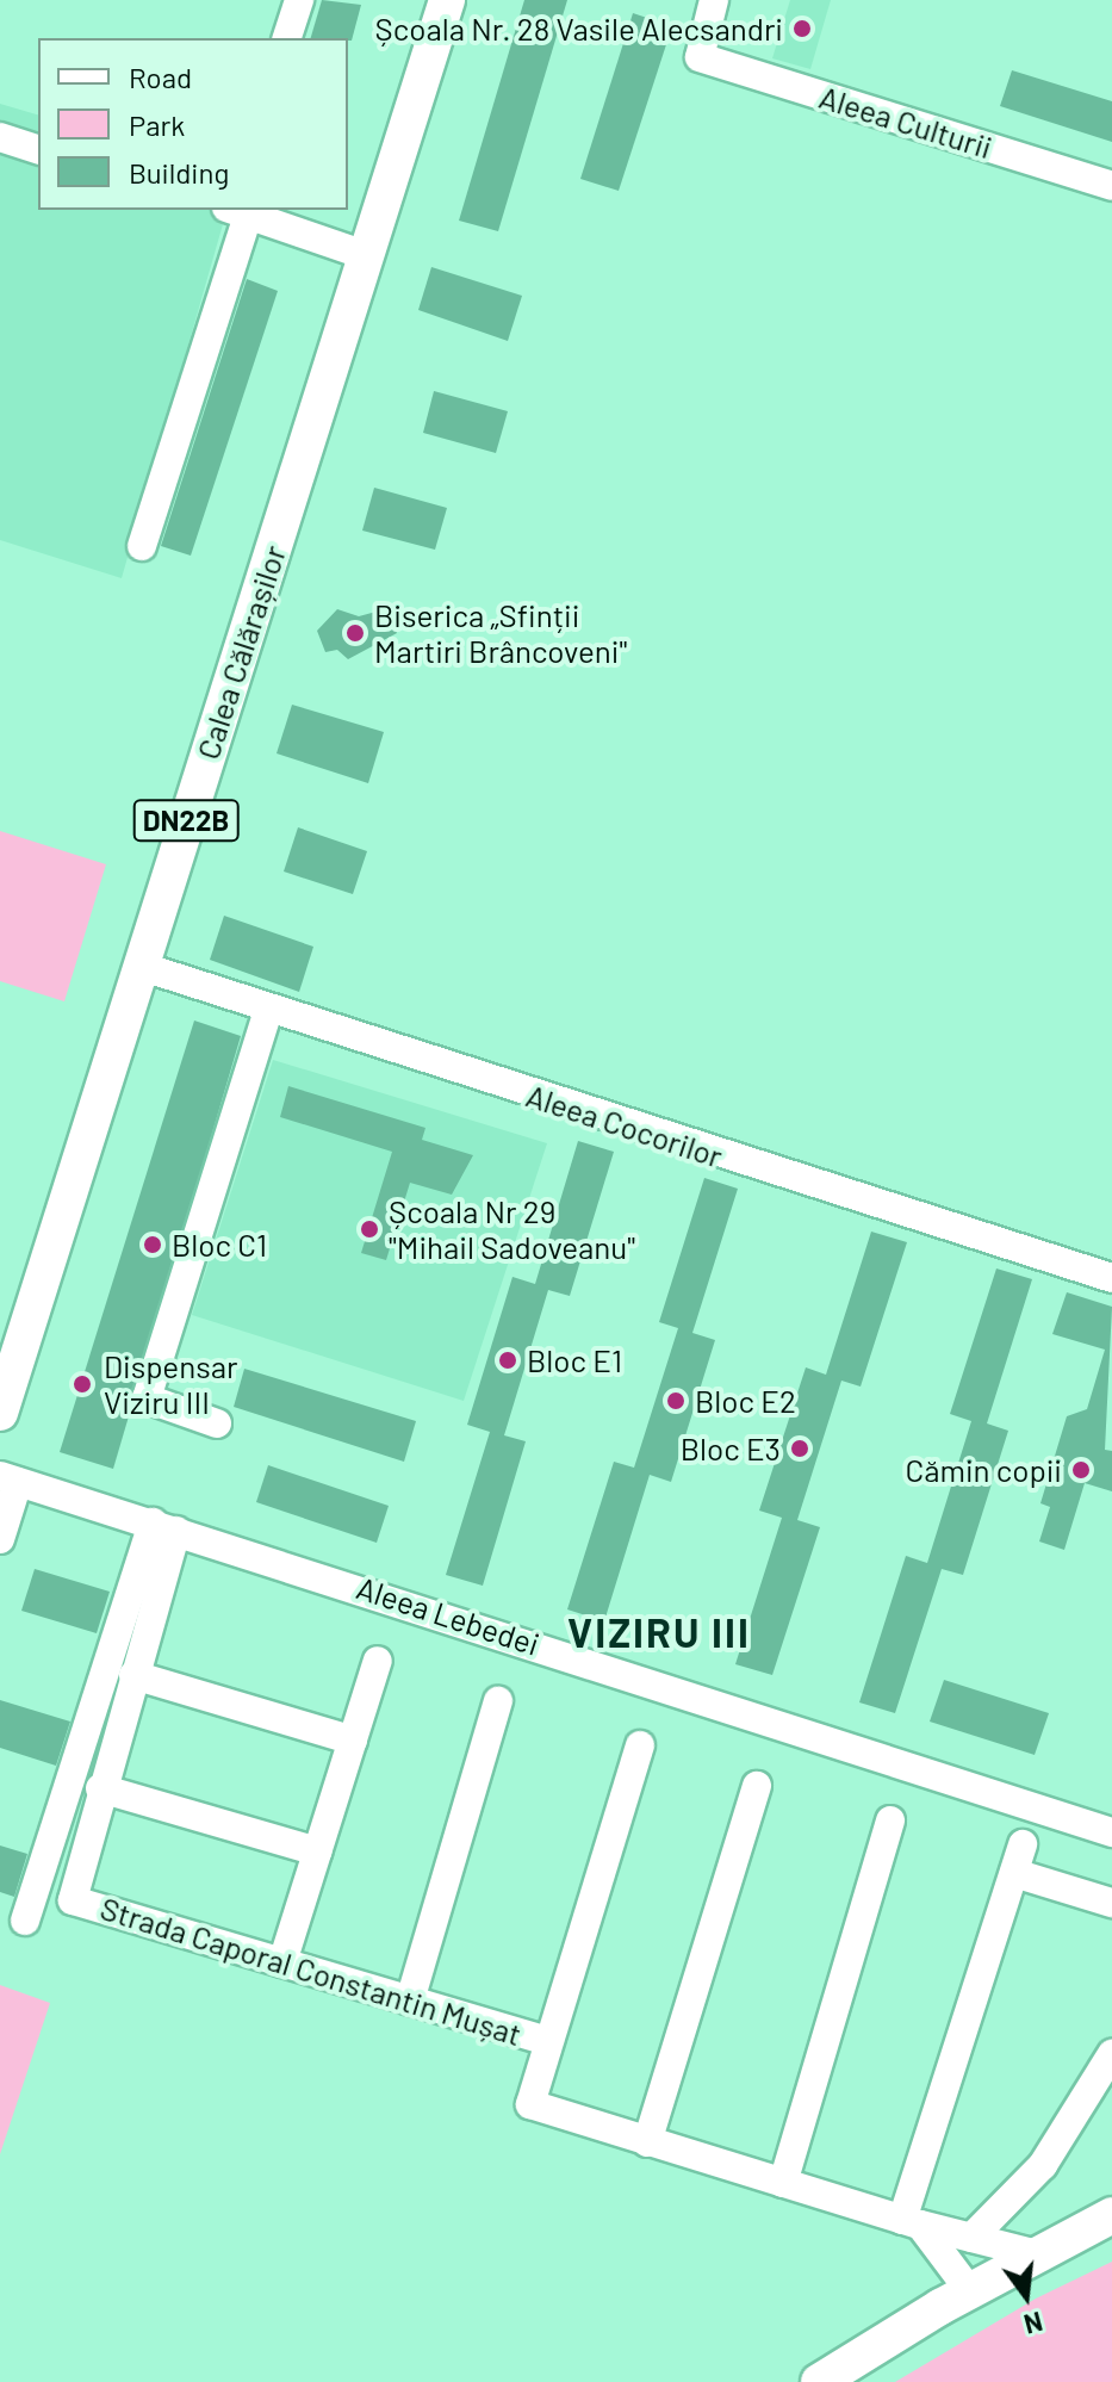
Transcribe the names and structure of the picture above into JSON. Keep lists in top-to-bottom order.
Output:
{
  "streets": {
    "main road": ["Calea Călărașilor", "DN22B"],
    "street": [
      "Aleea Culturii",
      "Aleea Cocorilor",
      "Aleea Lebedei",
      "Strada Caporal Constantin Mușat"
    ]
  },
  "crossings": [
    ["Calea Călărașilor", "Aleea Cocorilor"]
  ],
  "districts": ["VIZIRU III"],
  "places": [
    "Școala Nr. 28 Vasile Alecsandri",
    "Biserica „Sfinții Martiri Brâncoveni\"",
    "Școala Nr 29 \"Mihail Sadoveanu\"",
    "Bloc C1",
    "Bloc E1",
    "Dispensar Viziru III",
    "Bloc E2",
    "Bloc E3",
    "Cămin copii"
  ],
  "legend": ["Road", "Park", "Building"],
  "north": "bottom"
}
